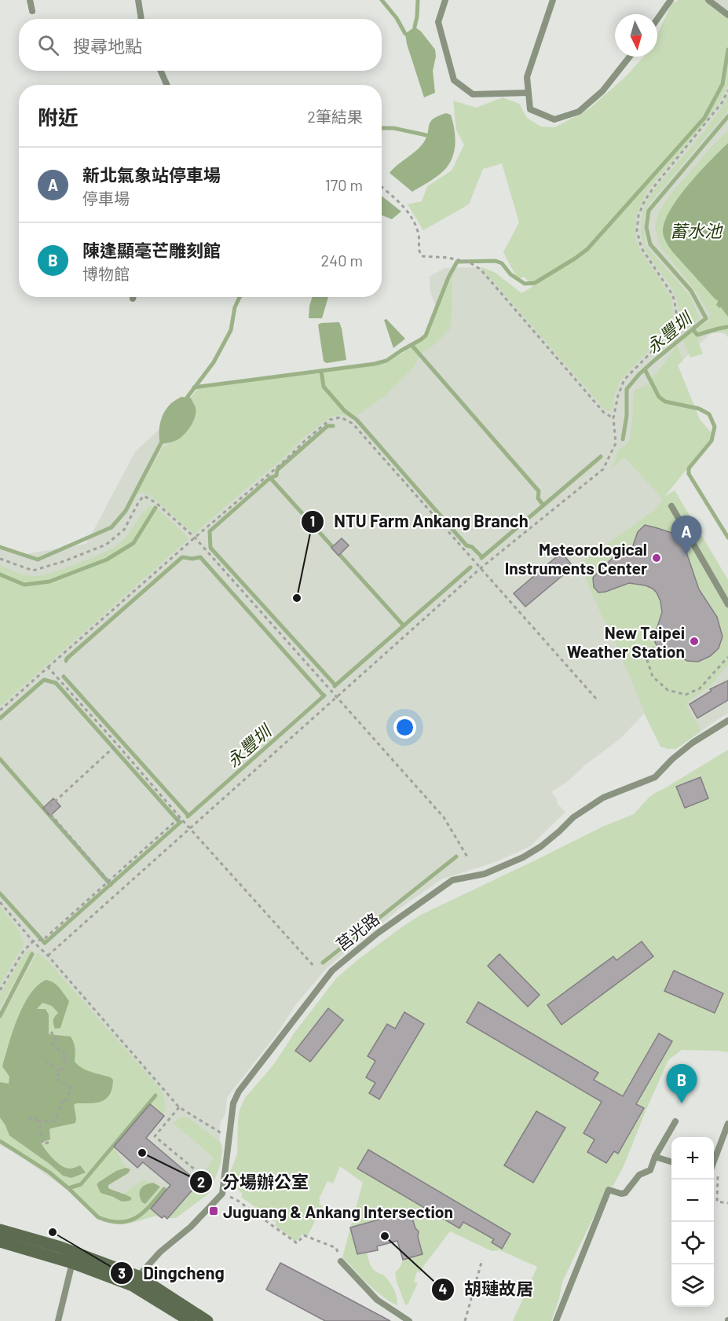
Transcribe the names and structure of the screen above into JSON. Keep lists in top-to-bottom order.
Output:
{
  "streets": {
    "lane": ["莒光路"]
  },
  "water": ["蓄水池", "永豐圳"],
  "places": {
    "other": [
      "Meteorological Instruments Center",
      "NTU Farm Ankang Branch",
      "New Taipei Weather Station",
      "分場辦公室",
      "Dingcheng",
      "胡璉故居"
    ],
    "transit": ["Juguang & Ankang Intersection"]
  },
  "north": "bottom",
  "page": {
    "search": "搜尋地點",
    "heading": ["附近", "2筆結果"],
    "list": [
      {
        "mark": "A",
        "name": "新北氣象站停車場",
        "note": "停車場",
        "value": "170 m"
      },
      {
        "mark": "B",
        "name": "陳逢顯毫芒雕刻館",
        "note": "博物館",
        "value": "240 m"
      }
    ],
    "pins": ["A", "B"],
    "map_buttons": ["+", "−"]
  }
}
